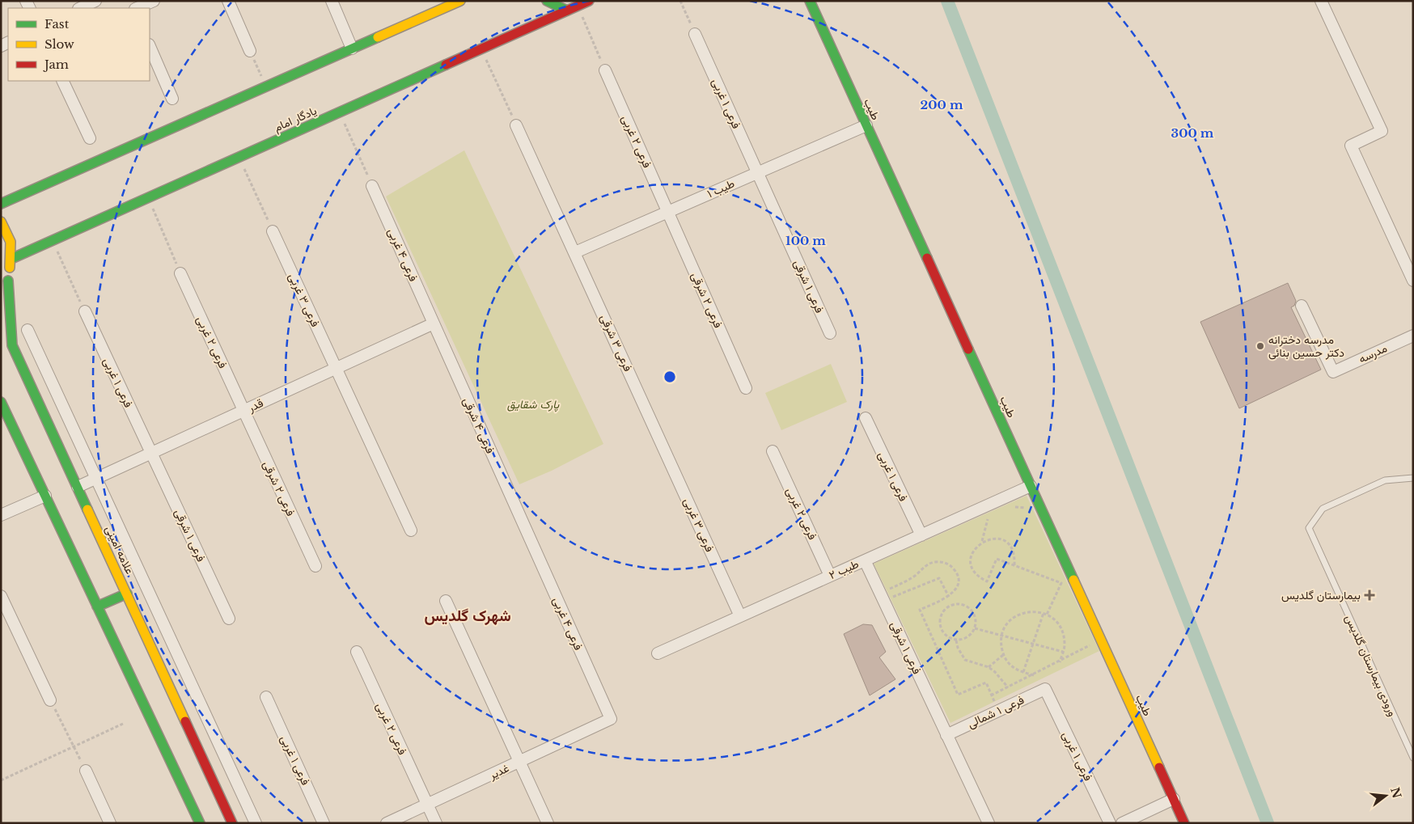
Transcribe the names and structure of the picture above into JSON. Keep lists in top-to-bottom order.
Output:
{
  "streets": {
    "main road": ["طیب", "یادگار امام", "علامه امینی"],
    "street": [
      "فرعی ۱ غربی",
      "فرعی ۲ غربی",
      "طیب ۱",
      "فرعی ۴ غربی",
      "فرعی ۱ شرقی",
      "فرعی ۳ غربی",
      "فرعی ۲ شرقی",
      "فرعی ۳ شرقی",
      "مدرسه",
      "قدر",
      "فرعی ۴ شرقی",
      "طیب ۲",
      "فرعی ۱ شمالی",
      "غدیر"
    ],
    "lane": ["ورودی بیمارستان گلدیس"]
  },
  "crossings": [
    ["فرعی ۱ غربی", "طیب ۱"],
    ["فرعی ۱ غربی", "فرعی ۱ شرقی"],
    ["فرعی ۱ غربی", "قدر"],
    ["فرعی ۱ غربی", "طیب ۲"],
    ["فرعی ۱ غربی", "فرعی ۱ شمالی"],
    ["طیب", "طیب ۱"],
    ["طیب", "طیب ۲"],
    ["فرعی ۲ غربی", "طیب ۱"],
    ["فرعی ۲ غربی", "فرعی ۲ شرقی"],
    ["فرعی ۲ غربی", "قدر"],
    ["فرعی ۲ غربی", "طیب ۲"],
    ["فرعی ۲ غربی", "غدیر"],
    ["طیب ۱", "فرعی ۱ شرقی"],
    ["طیب ۱", "فرعی ۲ شرقی"],
    ["طیب ۱", "فرعی ۳ شرقی"],
    ["فرعی ۴ غربی", "قدر"],
    ["فرعی ۴ غربی", "فرعی ۴ شرقی"],
    ["فرعی ۴ غربی", "غدیر"],
    ["فرعی ۱ شرقی", "قدر"],
    ["فرعی ۱ شرقی", "طیب ۲"],
    ["فرعی ۱ شرقی", "فرعی ۱ شمالی"],
    ["فرعی ۳ غربی", "فرعی ۳ شرقی"],
    ["فرعی ۳ غربی", "قدر"],
    ["فرعی ۳ غربی", "طیب ۲"],
    ["فرعی ۲ شرقی", "قدر"],
    ["قدر", "فرعی ۴ شرقی"],
    ["قدر", "علامه امینی"]
  ],
  "districts": ["شهرک گلدیس"],
  "parks": ["پارک شقایق"],
  "places": {
    "other": ["مدرسه دخترانه دکتر حسین بنائی"],
    "health": ["بیمارستان گلدیس"]
  },
  "legend": ["Fast", "Slow", "Jam"],
  "north": "right",
  "rings": ["200 m", "300 m", "100 m"]
}
